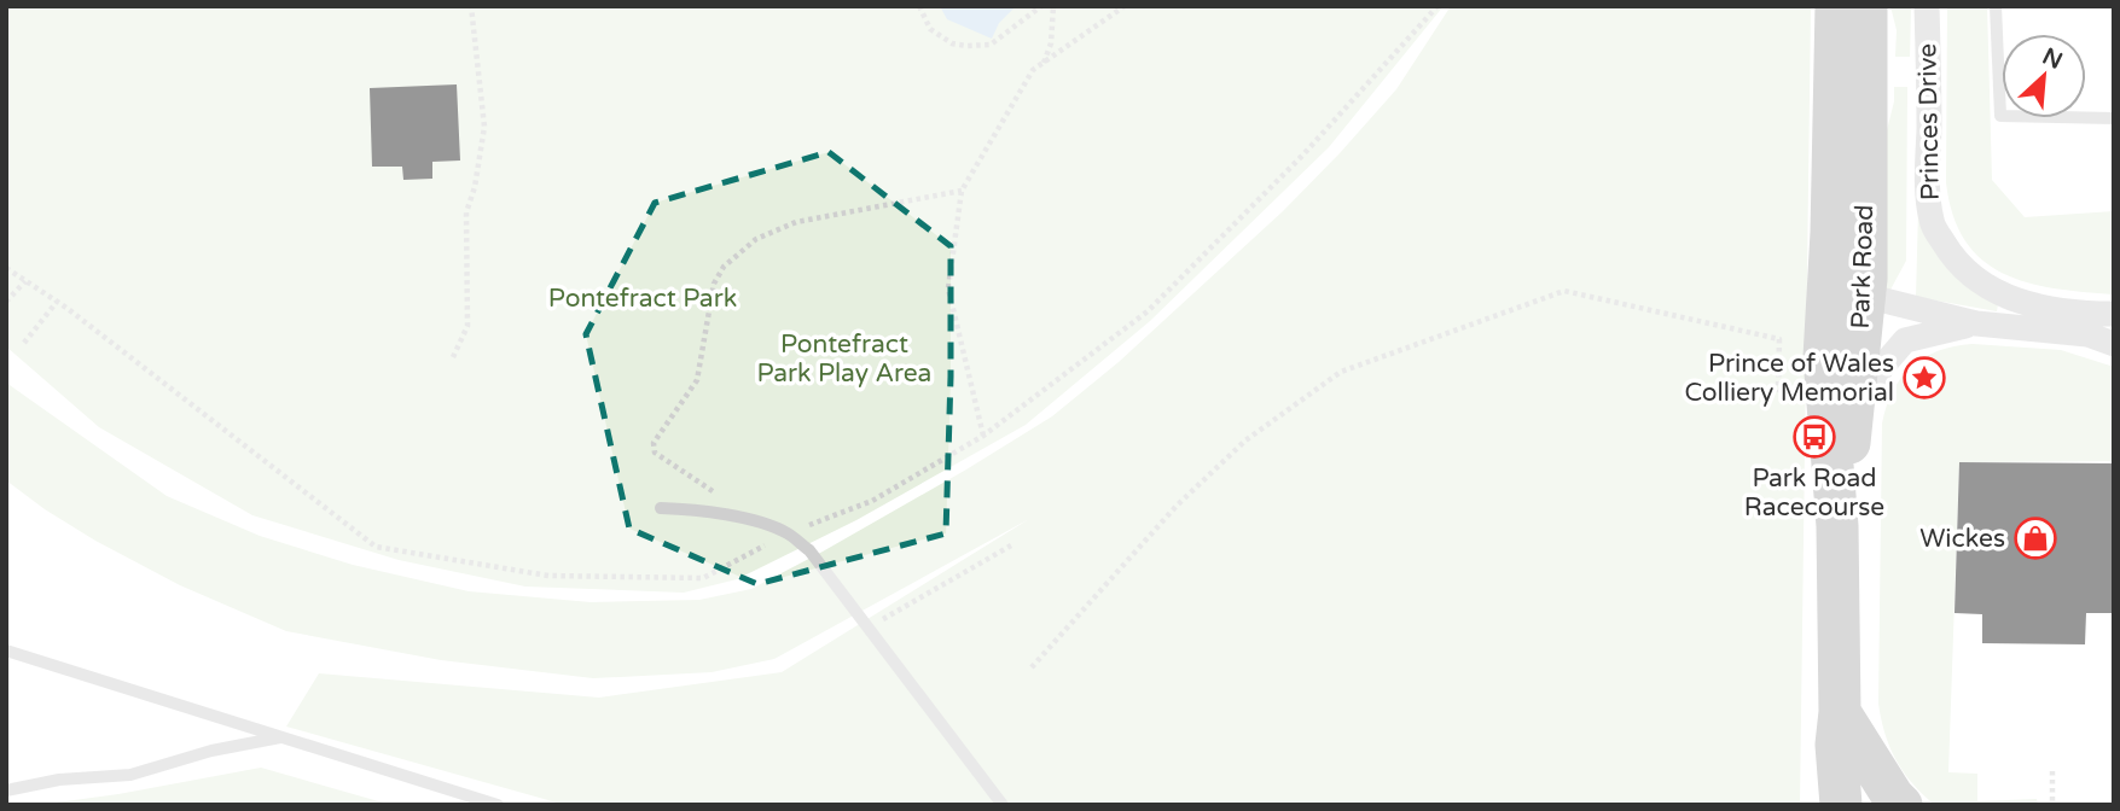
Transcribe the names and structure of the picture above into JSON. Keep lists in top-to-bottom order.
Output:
{
  "streets": {
    "main road": ["Park Road"],
    "street": ["Princes Drive"]
  },
  "parks": ["Pontefract Park", "Pontefract Park Play Area"],
  "places": {
    "place": ["Prince of Wales Colliery Memorial"],
    "bus stop": ["Park Road Racecourse"],
    "shop": ["Wickes"]
  },
  "north": "top right"
}
